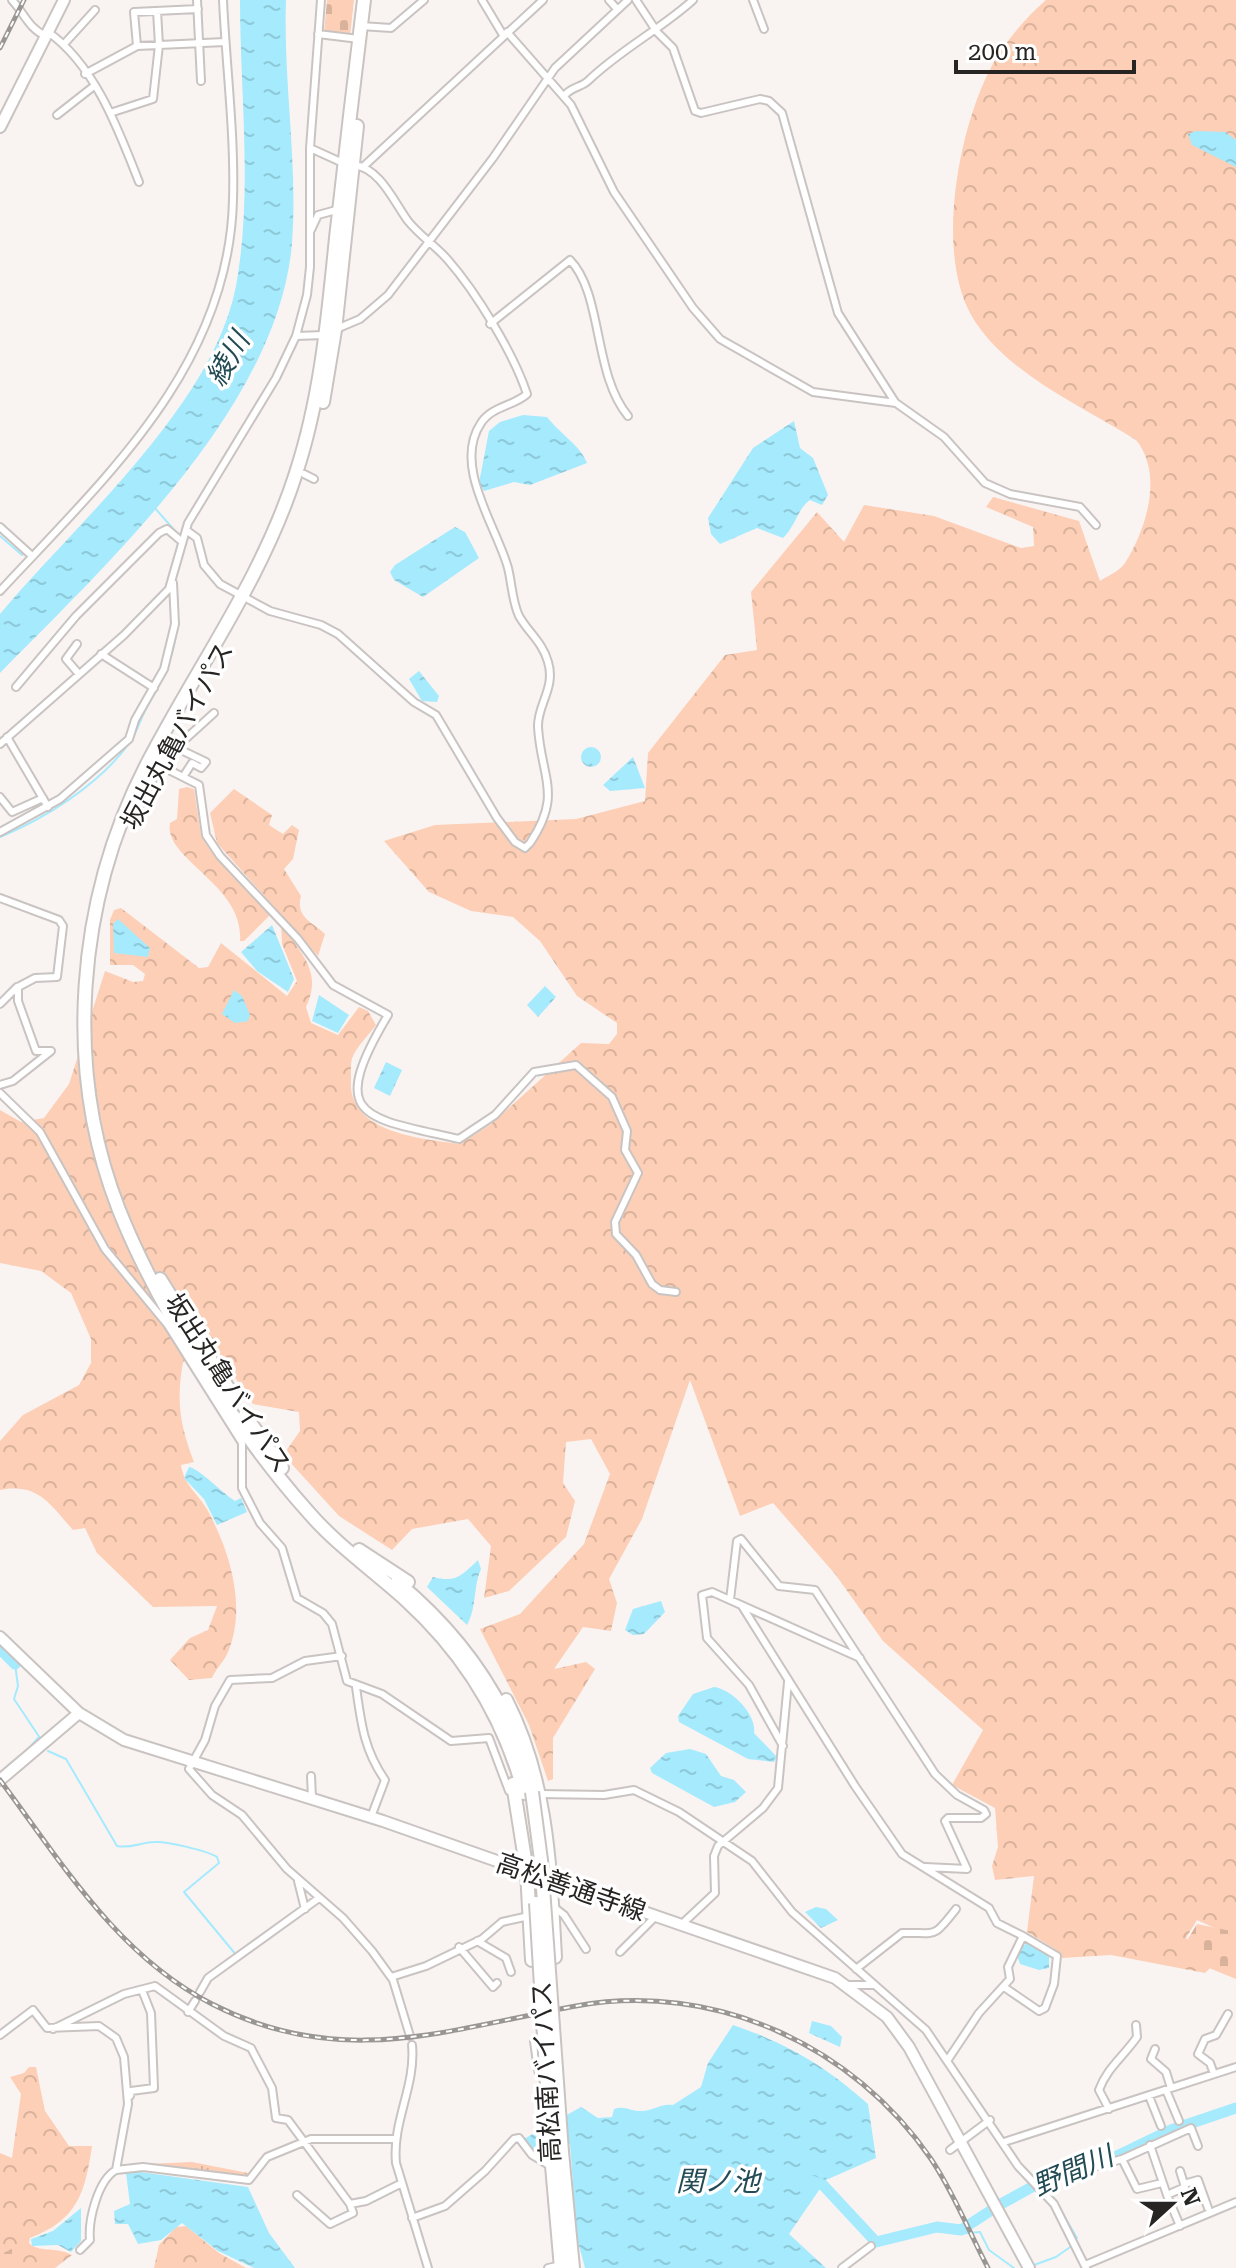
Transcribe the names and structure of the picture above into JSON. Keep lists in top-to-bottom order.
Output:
{
  "streets": {
    "highway": ["坂出丸亀バイパス", "高松南バイパス"],
    "main road": ["高松善通寺線"]
  },
  "crossings": [
    ["坂出丸亀バイパス", "高松善通寺線"],
    ["坂出丸亀バイパス", "高松南バイパス"],
    ["高松善通寺線", "高松南バイパス"]
  ],
  "water": ["綾川", "野間川", "関ノ池"],
  "scale_bar": "200 m",
  "north": "right"
}
